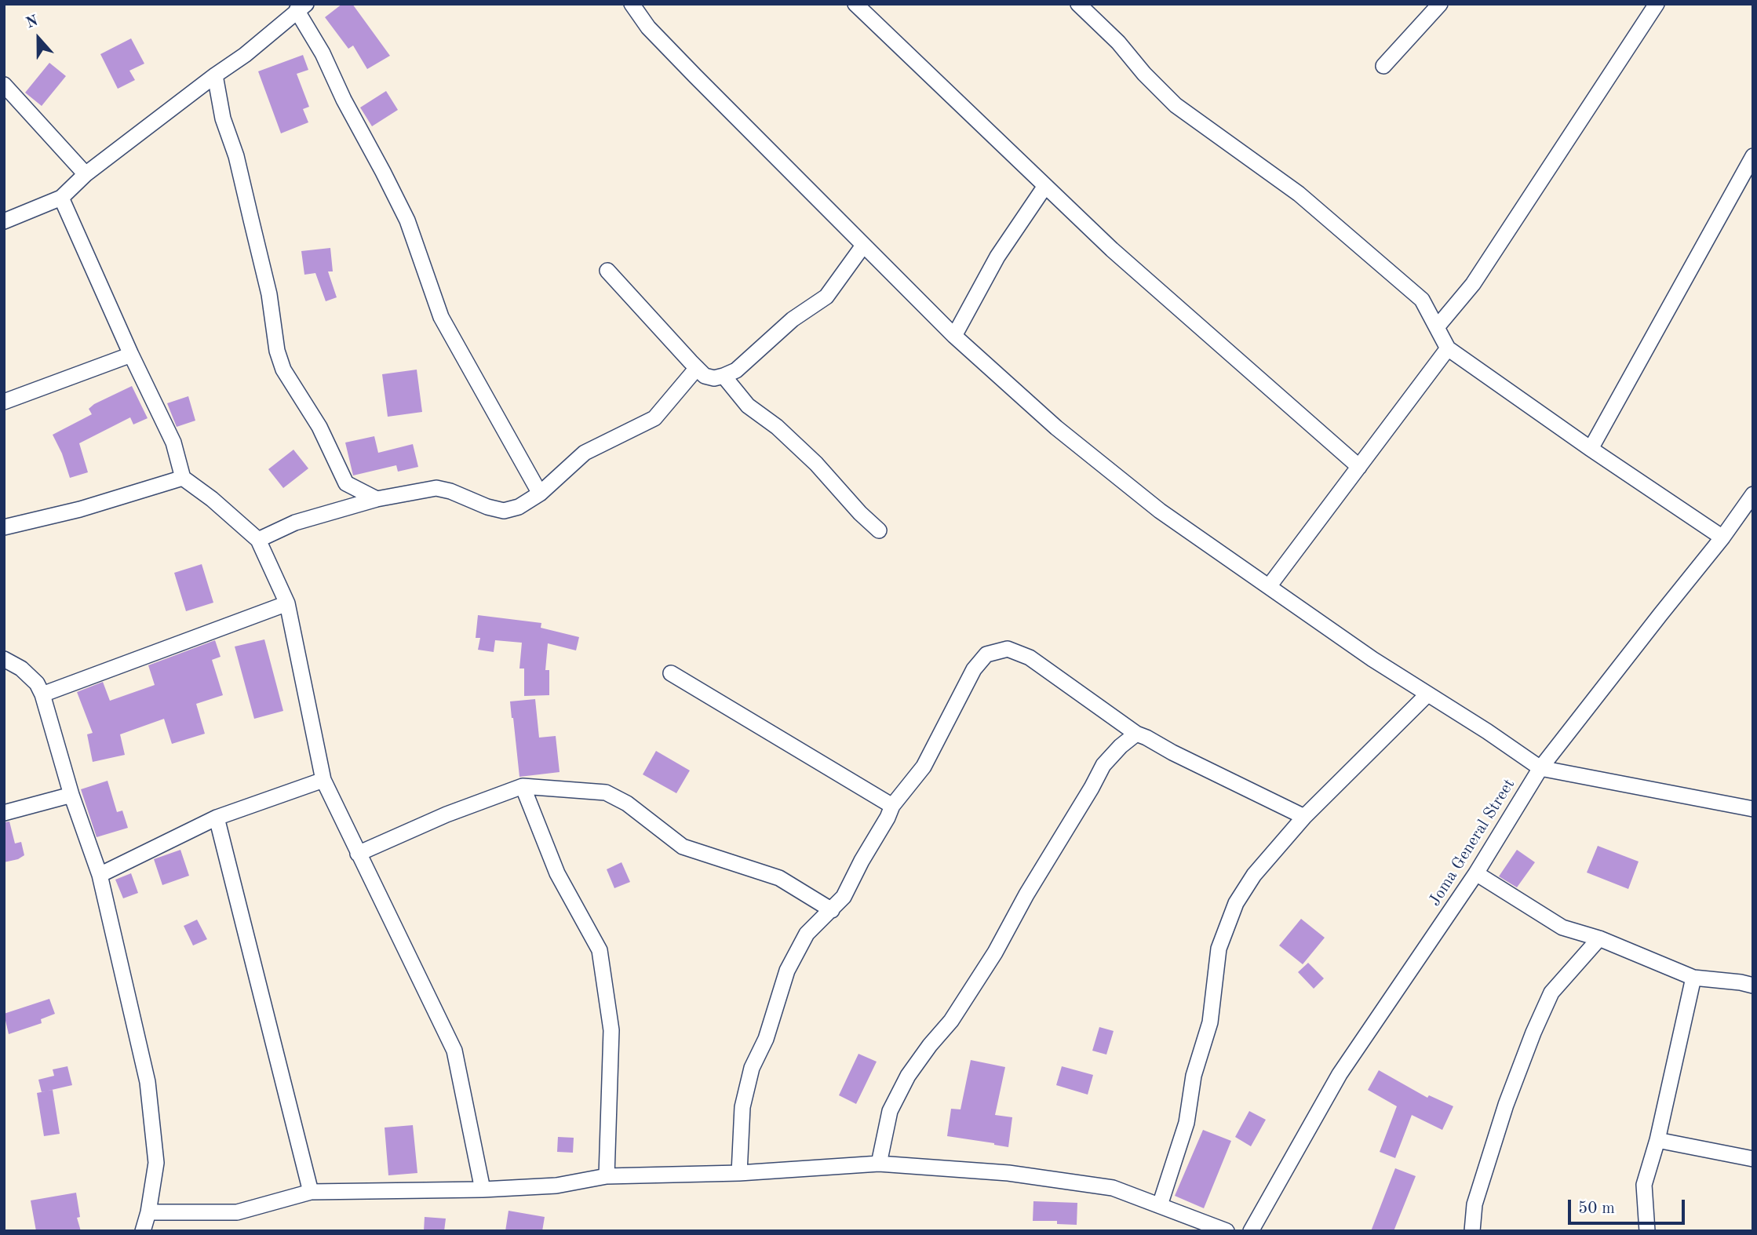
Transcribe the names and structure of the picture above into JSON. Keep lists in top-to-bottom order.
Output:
{
  "streets": {
    "street": ["Joma General Street"]
  },
  "scale_bar": "50 m",
  "north": "top"
}
